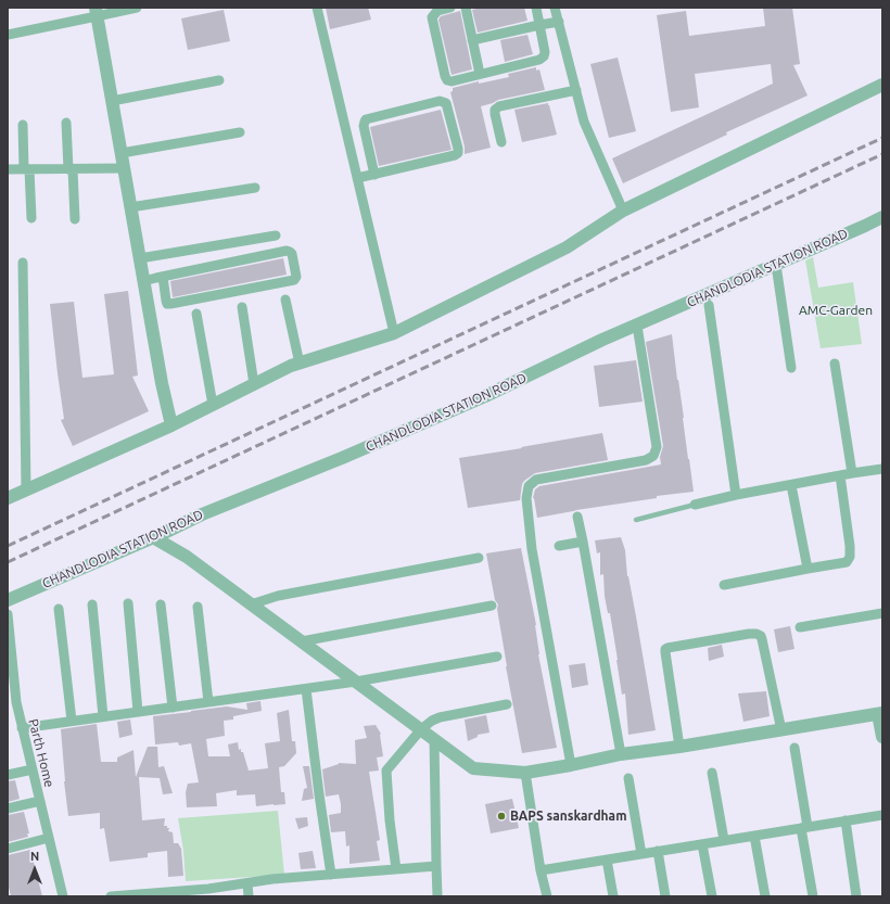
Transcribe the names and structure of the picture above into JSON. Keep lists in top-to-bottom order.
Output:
{
  "streets": {
    "street": ["CHANDLODIA STATION ROAD", "Parth Home"]
  },
  "parks": ["AMC-Garden"],
  "places": ["BAPS sanskardham"],
  "north": "top"
}
